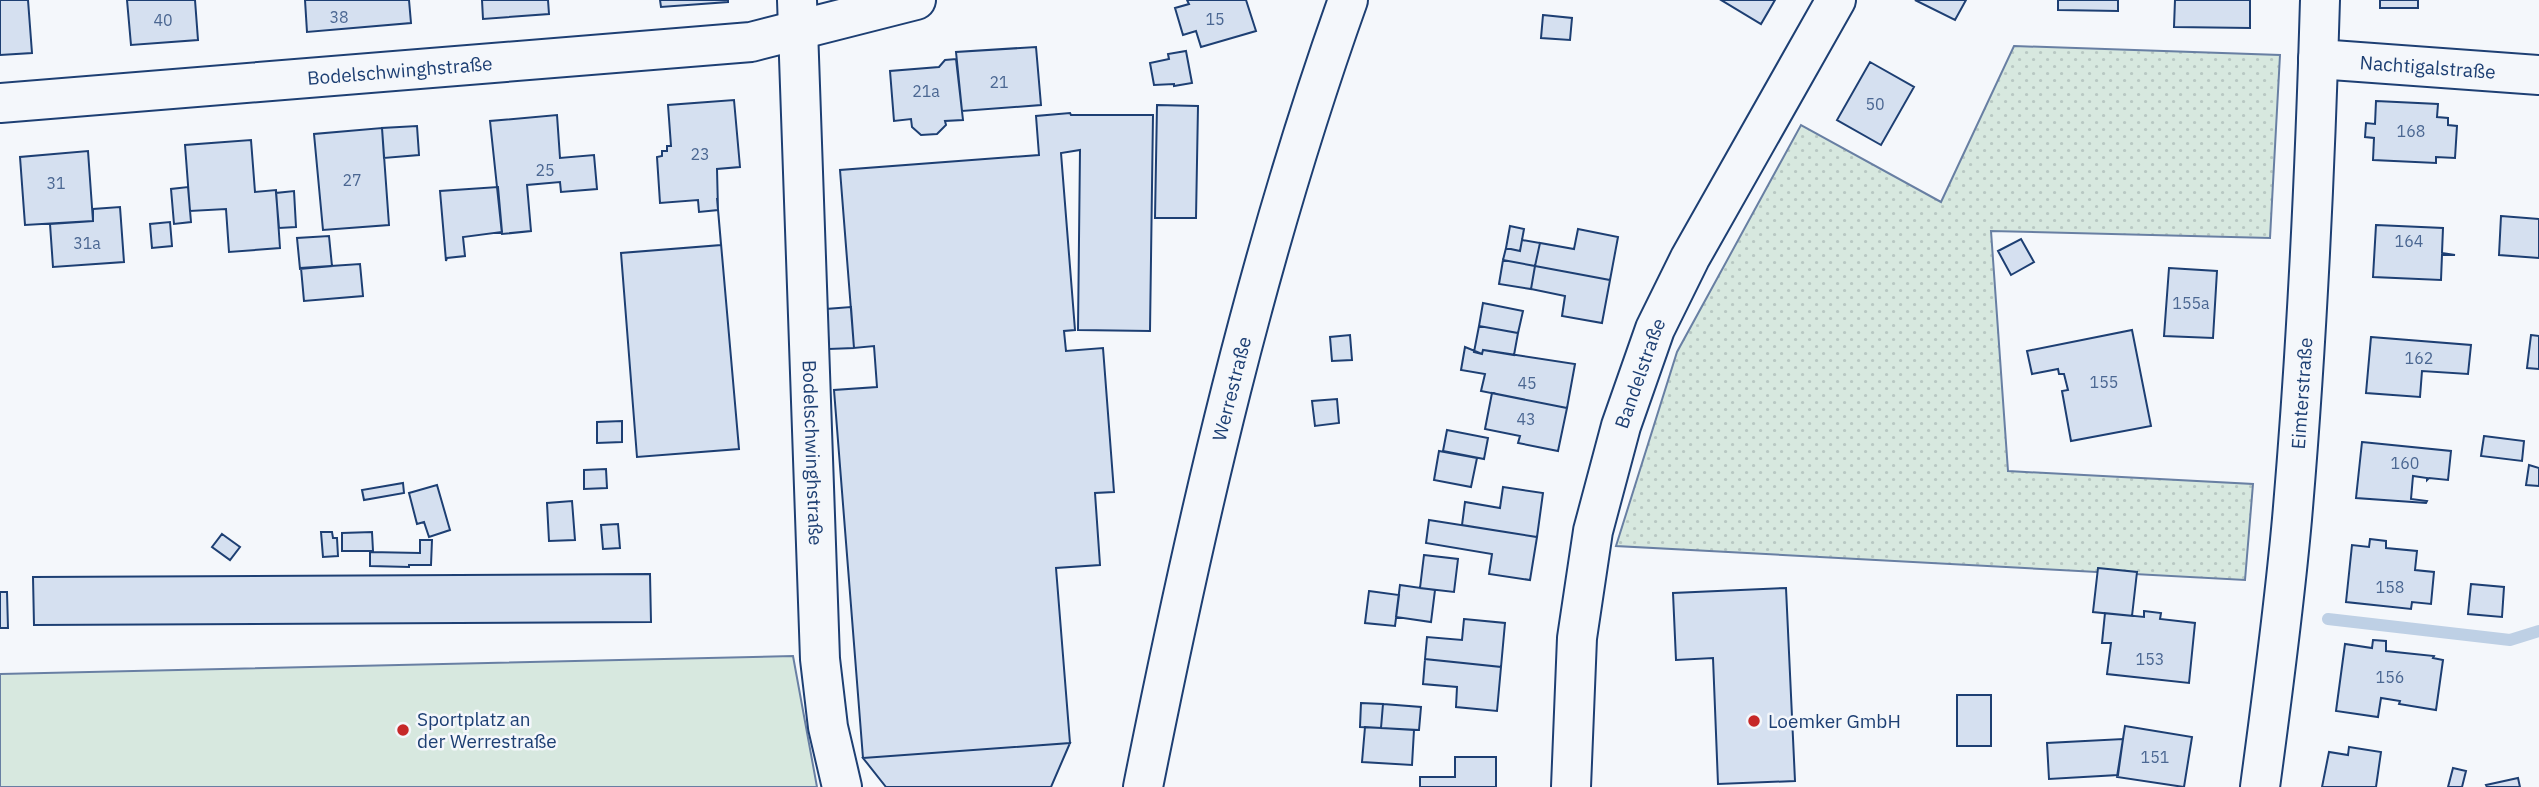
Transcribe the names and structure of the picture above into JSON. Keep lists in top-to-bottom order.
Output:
{
  "streets": {
    "street": [
      "Nachtigalstraße",
      "Bodelschwinghstraße",
      "Bandelstraße",
      "Werrestraße",
      "Eimterstraße"
    ]
  },
  "crossings": [
    ["Nachtigalstraße", "Eimterstraße"]
  ],
  "places": ["Loemker GmbH", "Sportplatz an der Werrestraße"],
  "house_numbers": [
    "38",
    "15",
    "40",
    "21",
    "21a",
    "50",
    "168",
    "23",
    "25",
    "27",
    "31",
    "164",
    "31a",
    "155a",
    "162",
    "155",
    "45",
    "43",
    "160",
    "158",
    "153",
    "156",
    "151"
  ]
}
